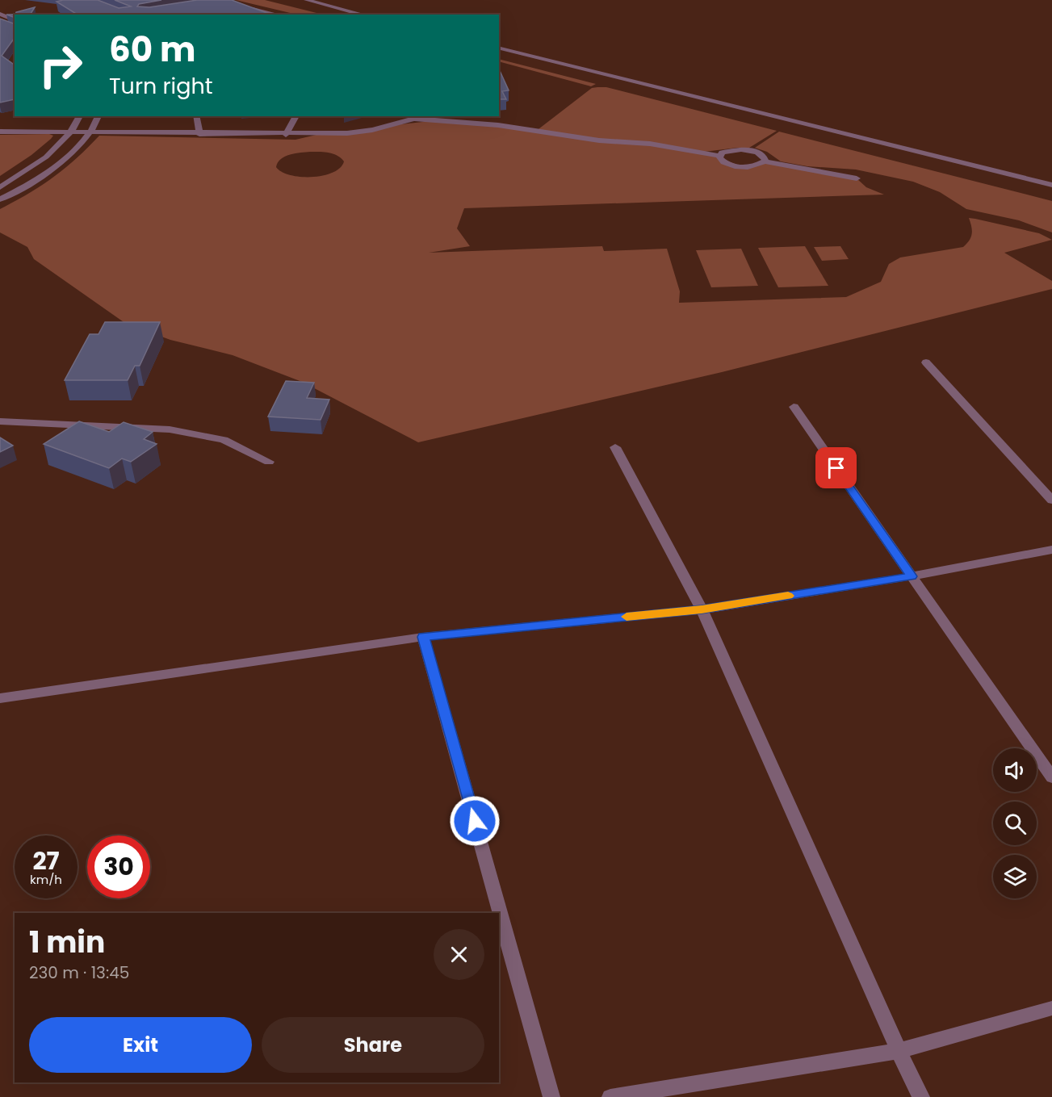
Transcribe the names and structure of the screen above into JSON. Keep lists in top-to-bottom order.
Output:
{
  "page": {
    "turn": ["60 m", "Turn right"],
    "speed": "27 km/h",
    "limit": "30",
    "heading": ["1 min", "230 m · 13:45"],
    "buttons": ["Exit", "Share"]
  }
}
